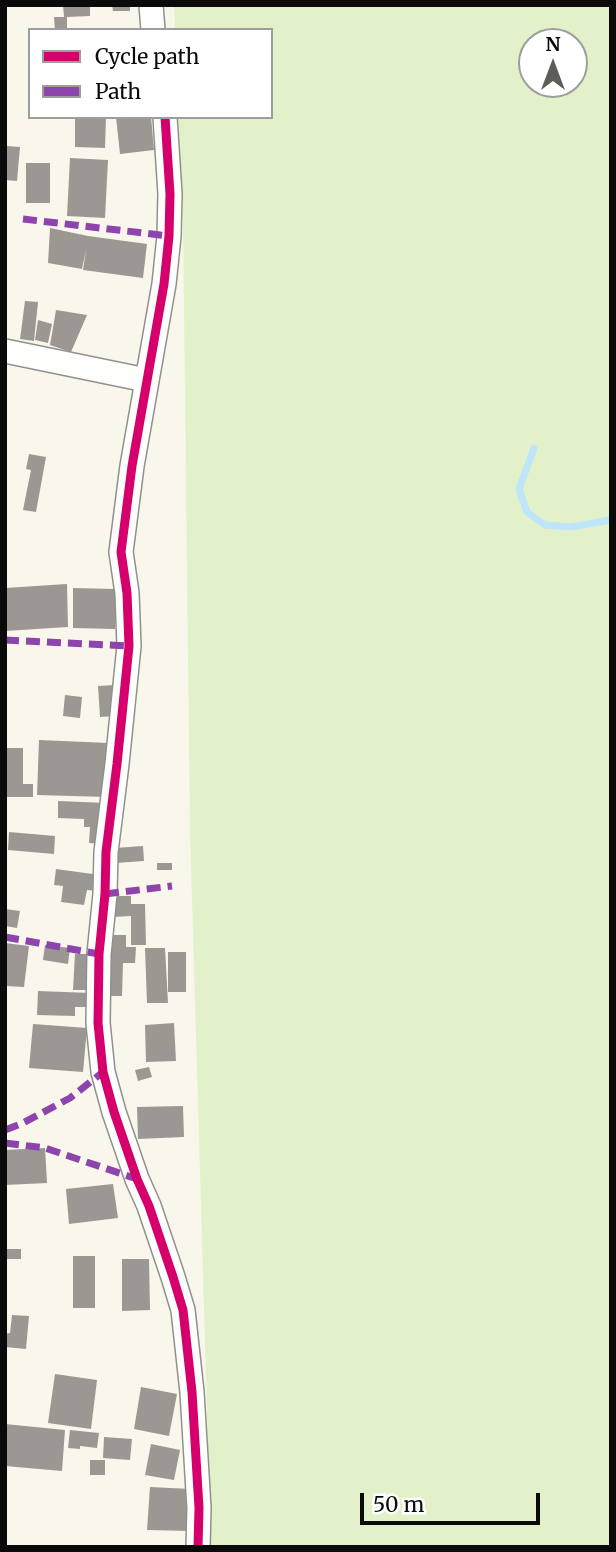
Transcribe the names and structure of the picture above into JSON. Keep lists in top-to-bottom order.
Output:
{
  "legend": ["Cycle path", "Path"],
  "scale_bar": "50 m",
  "north": "top"
}
